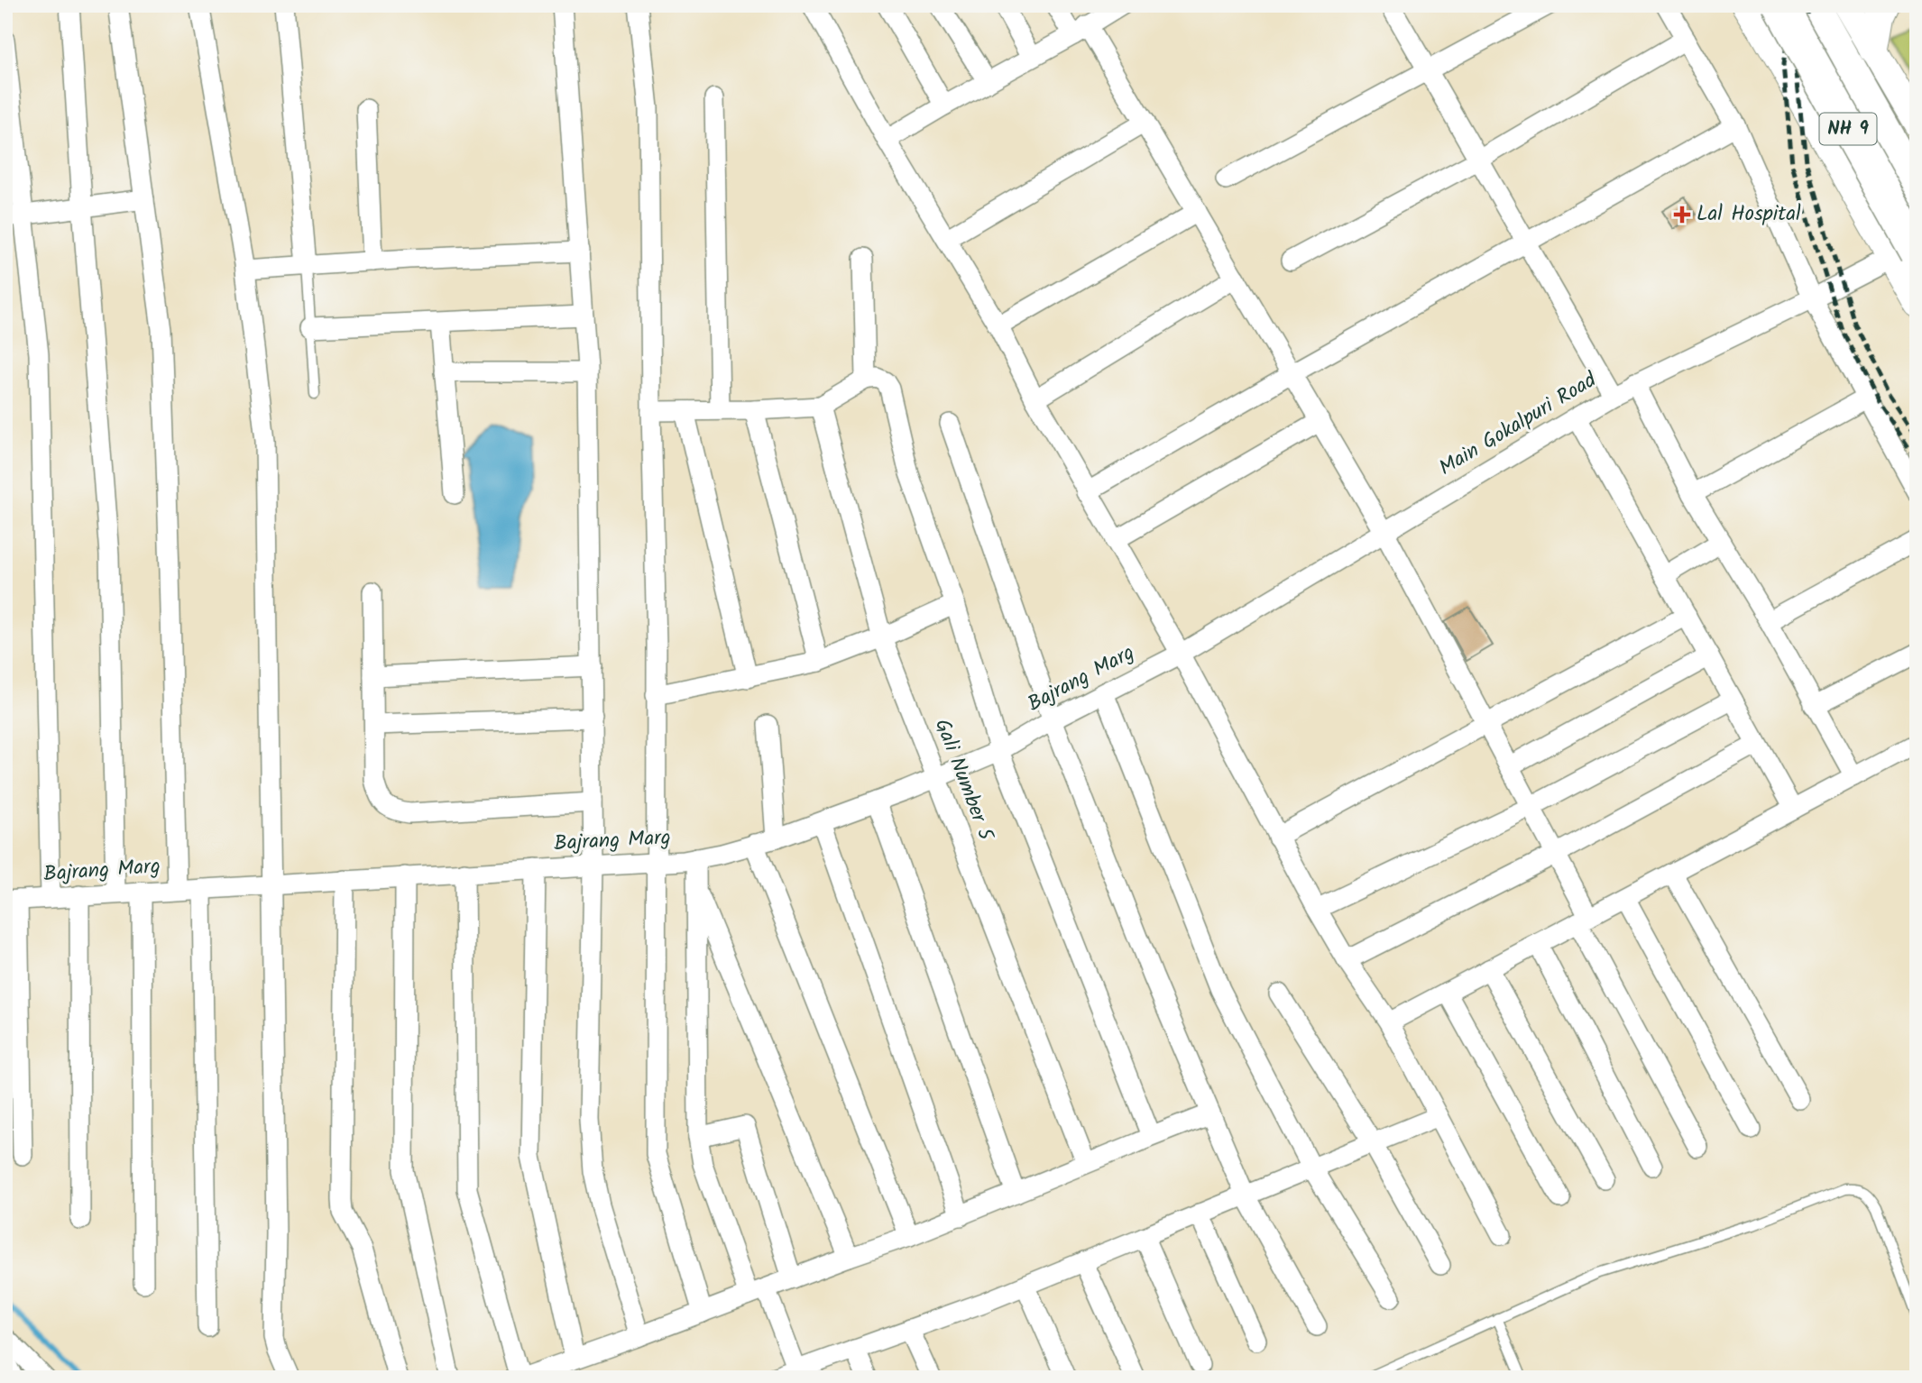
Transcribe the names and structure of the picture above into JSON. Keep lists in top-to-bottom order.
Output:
{
  "streets": {
    "highway": ["NH 9"],
    "street": ["Main Gokalpuri Road", "Bajrang Marg", "Gali Number 5"]
  },
  "crossings": [
    ["NH 9", "Main Gokalpuri Road"],
    ["Main Gokalpuri Road", "Bajrang Marg"],
    ["Bajrang Marg", "Gali Number 5"]
  ],
  "places": {
    "health": ["Lal Hospital"]
  }
}
